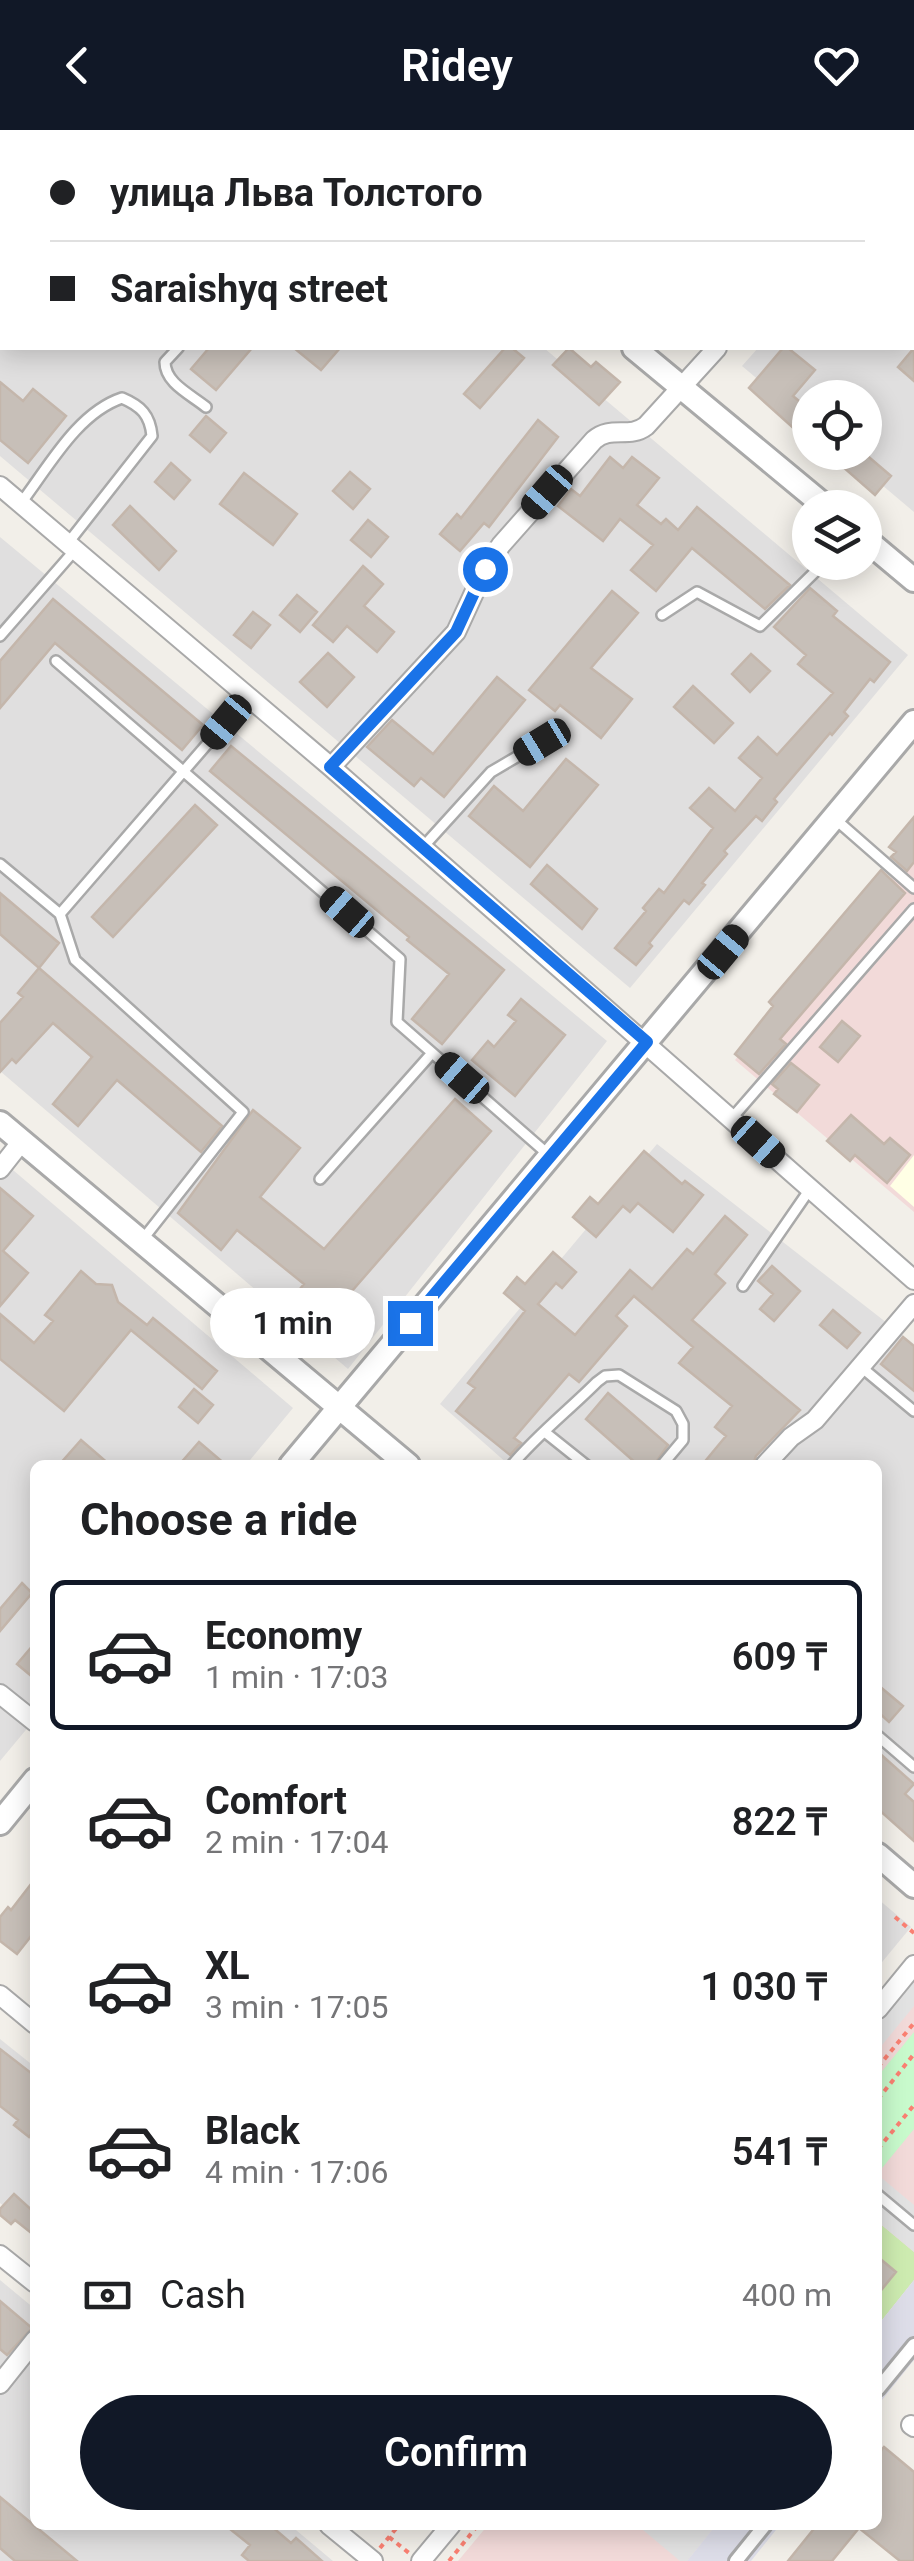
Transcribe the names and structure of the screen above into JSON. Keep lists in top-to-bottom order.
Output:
{
  "page": {
    "header": "Ridey",
    "banner": ["улица Льва Толстого", "Saraishyq street"],
    "bubble": "1 min",
    "heading": "Choose a ride",
    "list": [
      {
        "name": "Economy",
        "note": "1 min · 17:03",
        "value": "609 ₸"
      },
      {
        "name": "Comfort",
        "note": "2 min · 17:04",
        "value": "822 ₸"
      },
      {
        "name": "XL",
        "note": "3 min · 17:05",
        "value": "1 030 ₸"
      },
      {
        "name": "Black",
        "note": "4 min · 17:06",
        "value": "541 ₸"
      }
    ],
    "pay": ["Cash", "400 m"],
    "buttons": "Confirm"
  }
}
